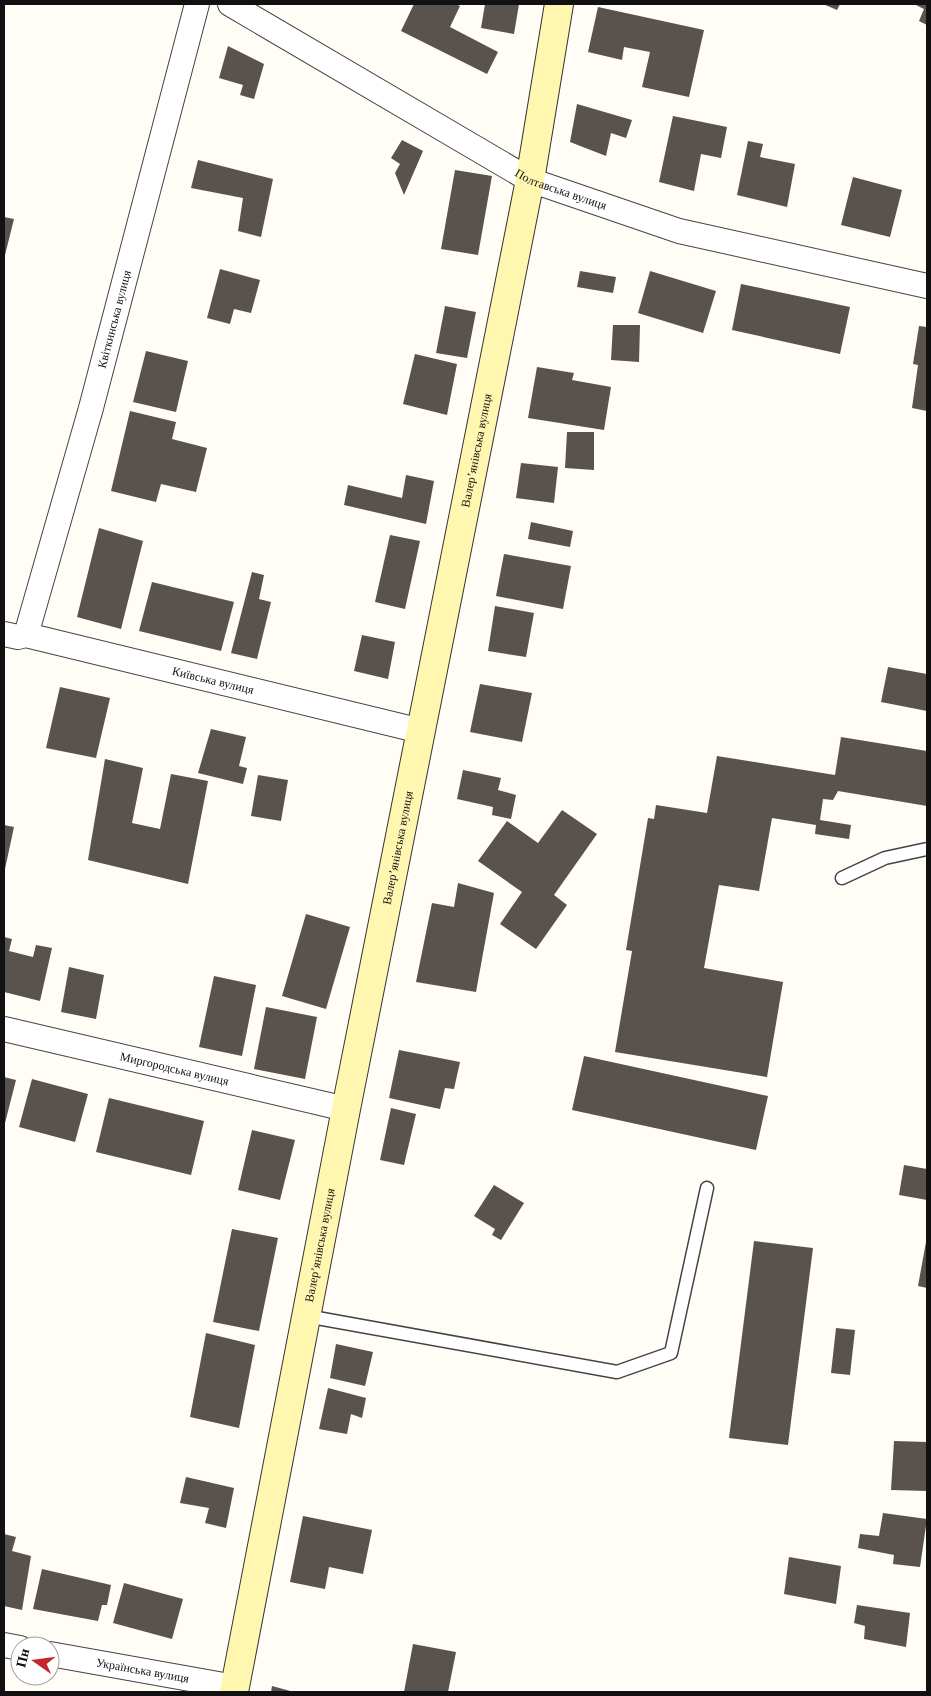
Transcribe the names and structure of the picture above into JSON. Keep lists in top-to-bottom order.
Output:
{
  "streets": {
    "street": [
      "Полтавська вулиця",
      "Квіткинська вулиця",
      "Валер’янівська вулиця",
      "Київська вулиця",
      "Миргородська вулиця",
      "Українська вулиця"
    ]
  },
  "crossings": [
    ["Полтавська вулиця", "Валер’янівська вулиця"],
    ["Квіткинська вулиця", "Київська вулиця"],
    ["Валер’янівська вулиця", "Київська вулиця"],
    ["Валер’янівська вулиця", "Миргородська вулиця"],
    ["Валер’янівська вулиця", "Українська вулиця"]
  ],
  "north": "left"
}
